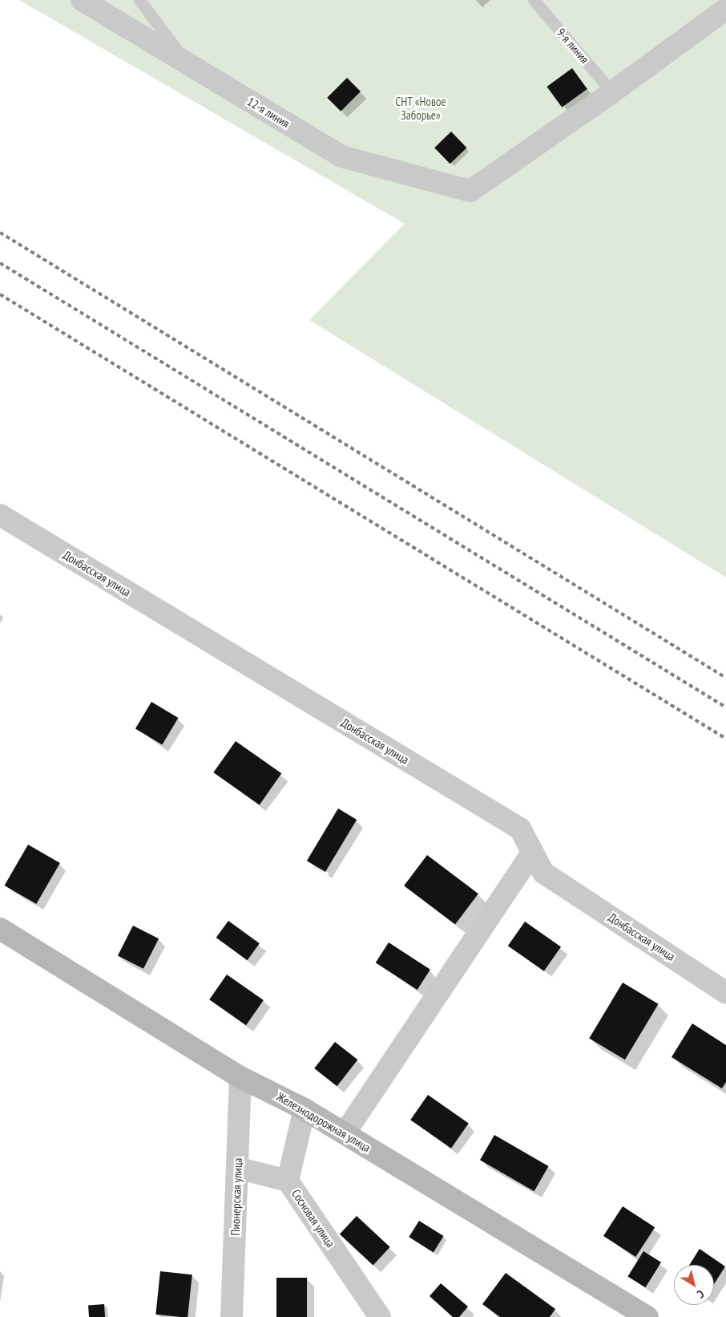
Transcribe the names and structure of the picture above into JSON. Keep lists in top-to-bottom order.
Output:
{
  "streets": {
    "street": [
      "12-я линия",
      "Донбасская улица",
      "Железнодорожная улица",
      "Пионерская улица",
      "Сосновая улица"
    ],
    "lane": ["9-я линия"]
  },
  "crossings": [
    ["9-я линия", "12-я линия"],
    ["Железнодорожная улица", "Пионерская улица"],
    ["Железнодорожная улица", "Сосновая улица"]
  ],
  "parks": ["СНТ «Новое Заборье»"],
  "north": "bottom right"
}
